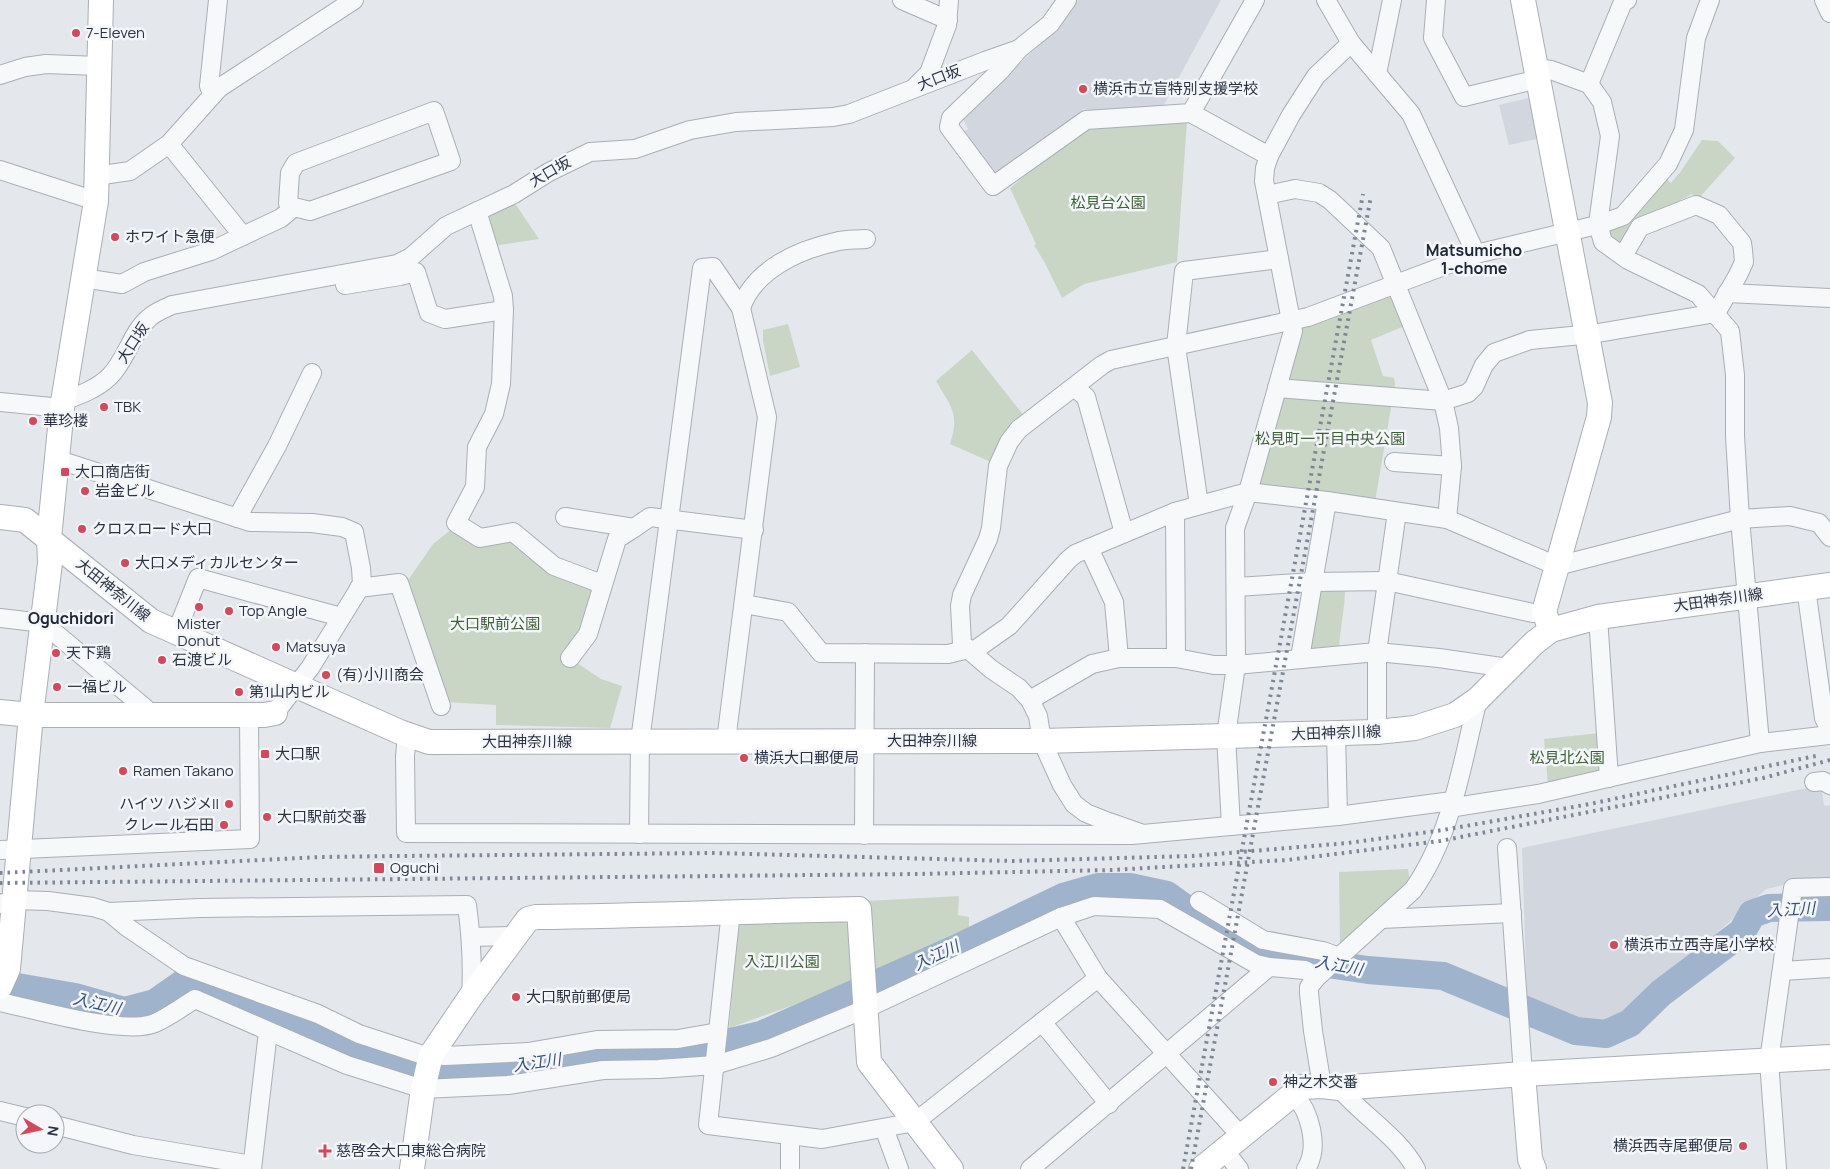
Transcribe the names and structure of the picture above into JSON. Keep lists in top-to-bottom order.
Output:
{
  "streets": {
    "street": ["大口坂", "大田神奈川線"]
  },
  "districts": ["Matsumicho 1-chome", "Oguchidori"],
  "water": ["入江川"],
  "parks": [
    "松見台公園",
    "松見町一丁目中央公園",
    "大口駅前公園",
    "松見北公園",
    "入江川公園"
  ],
  "places": {
    "other": [
      "7-Eleven",
      "横浜市立盲特別支援学校",
      "ホワイト急便",
      "TBK",
      "華珍楼",
      "岩金ビル",
      "クロスロード大口",
      "大口メディカルセンター",
      "Mister Donut",
      "Top Angle",
      "Matsuya",
      "天下鶏",
      "石渡ビル",
      "(有)小川商会",
      "一福ビル",
      "第1山内ビル",
      "横浜大口郵便局",
      "Ramen Takano",
      "ハイツ ハジメII",
      "大口駅前交番",
      "クレール石田",
      "横浜市立西寺尾小学校",
      "大口駅前郵便局",
      "神之木交番",
      "横浜西寺尾郵便局"
    ],
    "transit": ["大口商店街", "大口駅", "Oguchi"],
    "health": ["慈啓会大口東総合病院"]
  },
  "north": "right"
}
